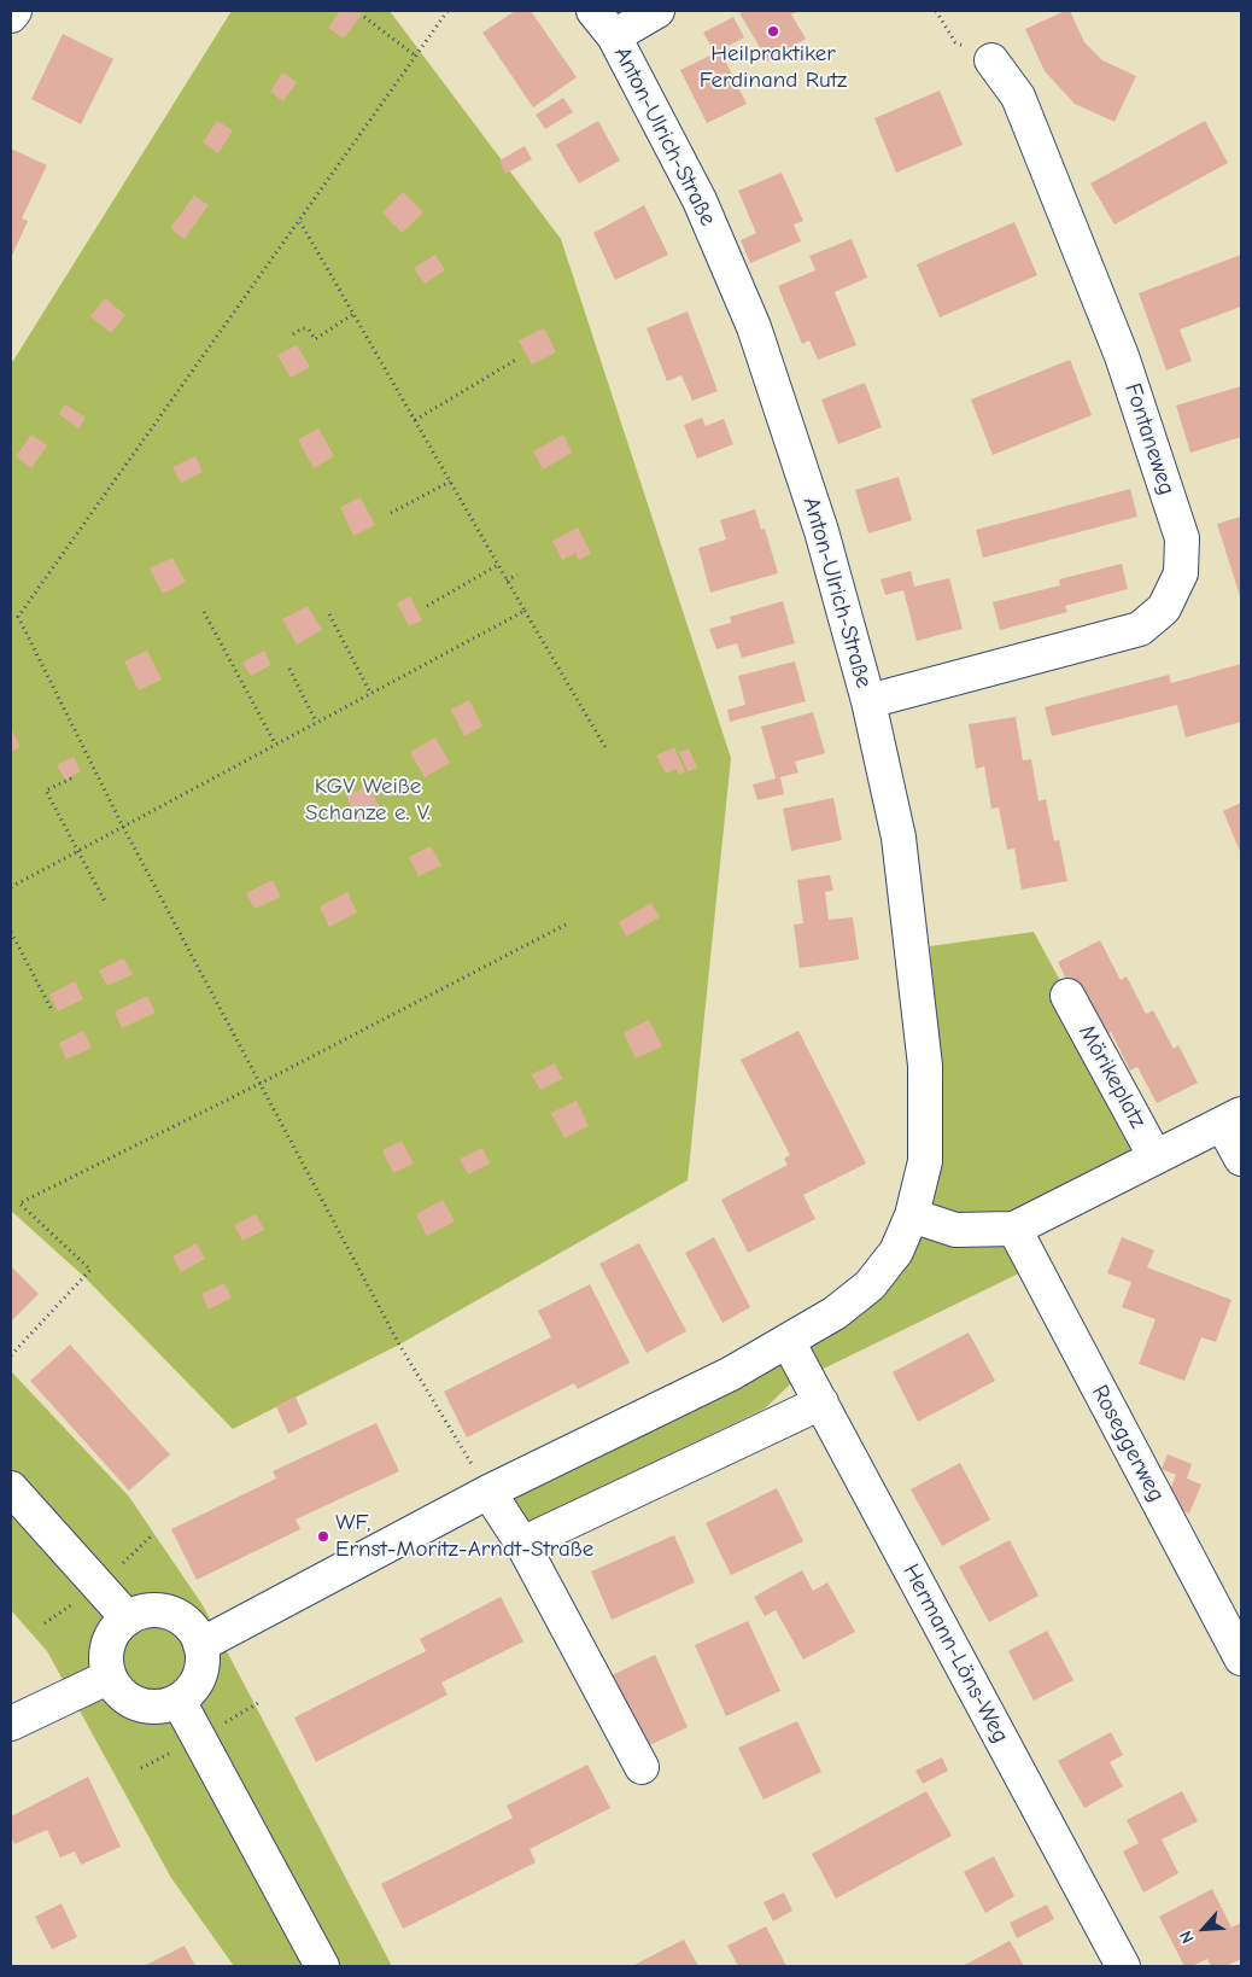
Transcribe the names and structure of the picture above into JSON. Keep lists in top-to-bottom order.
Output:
{
  "streets": {
    "street": [
      "Anton-Ulrich-Straße",
      "Fontaneweg",
      "Mörikeplatz",
      "Roseggerweg",
      "Hermann-Löns-Weg"
    ]
  },
  "crossings": [
    ["Anton-Ulrich-Straße", "Fontaneweg"],
    ["Anton-Ulrich-Straße", "Hermann-Löns-Weg"]
  ],
  "parks": ["KGV Weiße Schanze e. V."],
  "places": ["Heilpraktiker Ferdinand Rutz", "WF, Ernst-Moritz-Arndt-Straße"],
  "north": "bottom left"
}
